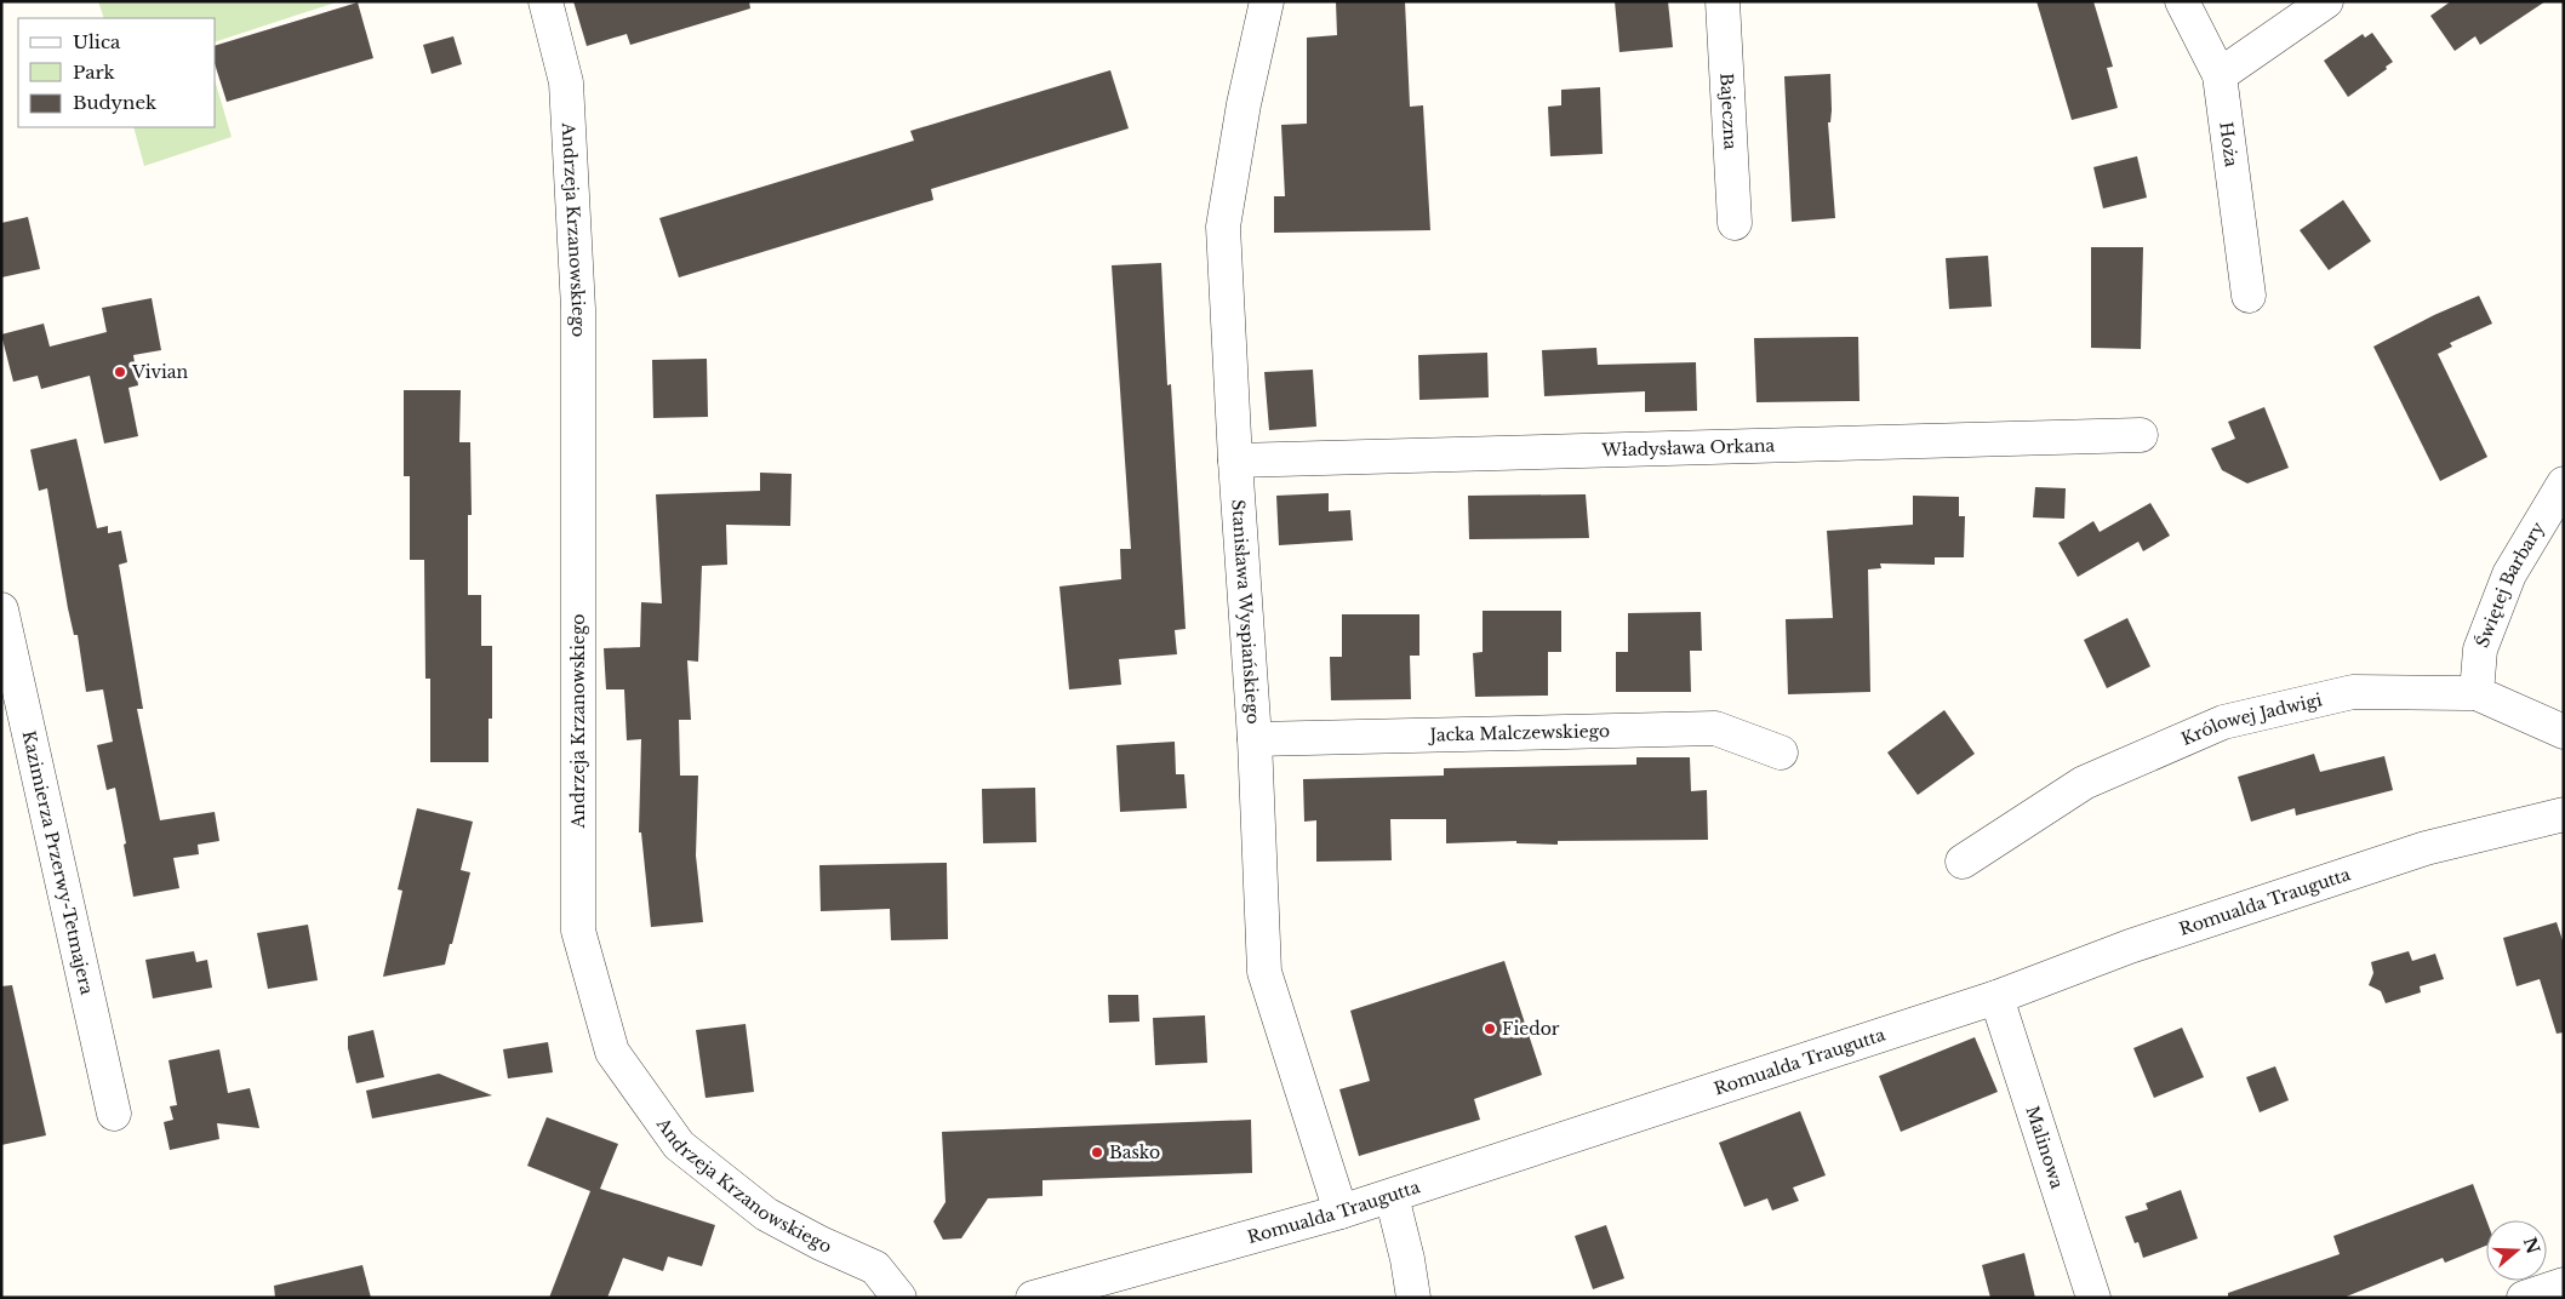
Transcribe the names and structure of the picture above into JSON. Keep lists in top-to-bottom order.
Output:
{
  "streets": {
    "street": [
      "Bajeczna",
      "Hoża",
      "Andrzeja Krzanowskiego",
      "Władysława Orkana",
      "Świętej Barbary",
      "Stanisława Wyspiańskiego",
      "Królowej Jadwigi",
      "Jacka Malczewskiego",
      "Kazimierza Przerwy-Tetmajera",
      "Romualda Traugutta",
      "Malinowa"
    ]
  },
  "crossings": [
    ["Władysława Orkana", "Stanisława Wyspiańskiego"],
    ["Świętej Barbary", "Królowej Jadwigi"],
    ["Stanisława Wyspiańskiego", "Jacka Malczewskiego"],
    ["Stanisława Wyspiańskiego", "Romualda Traugutta"],
    ["Romualda Traugutta", "Malinowa"]
  ],
  "places": ["Vivian", "Fiedor", "Basko"],
  "legend": ["Ulica", "Park", "Budynek"],
  "north": "right"
}
